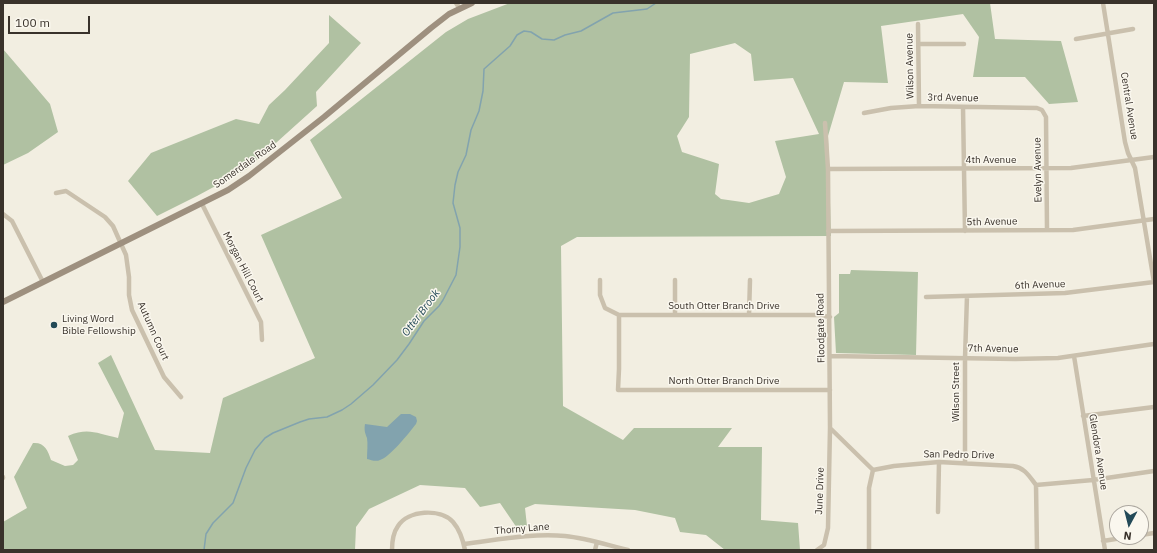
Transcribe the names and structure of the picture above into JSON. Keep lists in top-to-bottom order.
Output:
{
  "streets": {
    "main road": ["Somerdale Road"],
    "street": [
      "Wilson Avenue",
      "3rd Avenue",
      "Central Avenue",
      "4th Avenue",
      "Evelyn Avenue",
      "5th Avenue",
      "Morgan Hill Court",
      "6th Avenue",
      "South Otter Branch Drive",
      "Floodgate Road",
      "Autumn Court",
      "7th Avenue",
      "North Otter Branch Drive",
      "Wilson Street",
      "Glendora Avenue",
      "San Pedro Drive",
      "June Drive",
      "Thorny Lane"
    ]
  },
  "crossings": [
    ["Wilson Avenue", "3rd Avenue"],
    ["3rd Avenue", "Evelyn Avenue"],
    ["Central Avenue", "4th Avenue"],
    ["Central Avenue", "5th Avenue"],
    ["Central Avenue", "6th Avenue"],
    ["4th Avenue", "Evelyn Avenue"],
    ["4th Avenue", "Floodgate Road"],
    ["Somerdale Road", "Morgan Hill Court"],
    ["Somerdale Road", "Autumn Court"],
    ["Evelyn Avenue", "5th Avenue"],
    ["5th Avenue", "Floodgate Road"],
    ["6th Avenue", "Wilson Street"],
    ["South Otter Branch Drive", "Floodgate Road"],
    ["South Otter Branch Drive", "North Otter Branch Drive"],
    ["Floodgate Road", "7th Avenue"],
    ["Floodgate Road", "North Otter Branch Drive"],
    ["Floodgate Road", "June Drive"],
    ["7th Avenue", "Wilson Street"],
    ["7th Avenue", "Glendora Avenue"],
    ["Wilson Street", "San Pedro Drive"]
  ],
  "water": ["Otter Brook"],
  "places": ["Living Word Bible Fellowship"],
  "scale_bar": "100 m",
  "north": "bottom"
}
